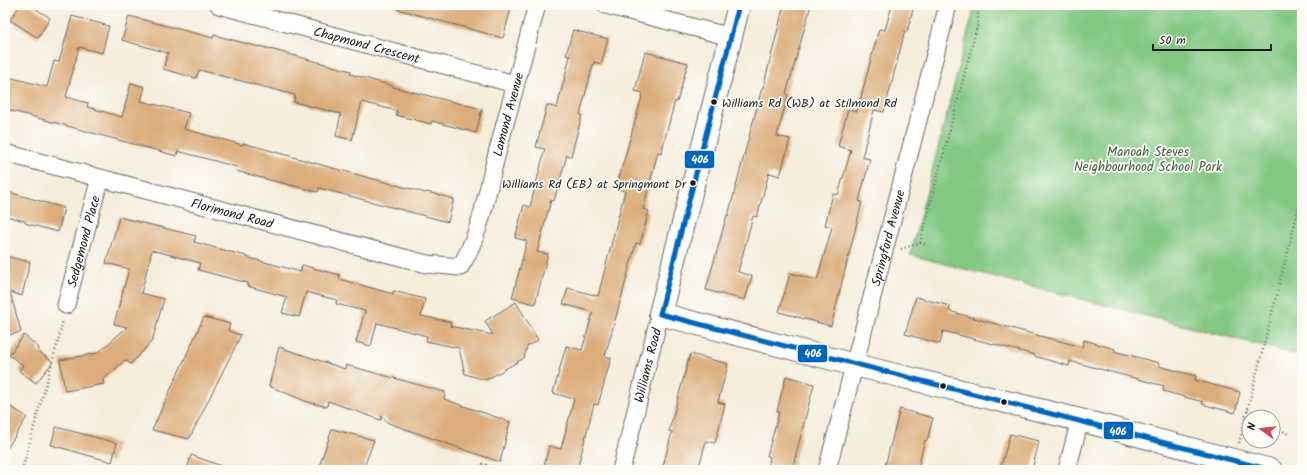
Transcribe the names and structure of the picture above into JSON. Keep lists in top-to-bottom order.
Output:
{
  "streets": {
    "street": [
      "Chapmond Crescent",
      "Lamond Avenue",
      "Florimond Road",
      "Springford Avenue",
      "Sedgemond Place",
      "Williams Road"
    ]
  },
  "crossings": [
    ["Chapmond Crescent", "Lamond Avenue"],
    ["Lamond Avenue", "Florimond Road"],
    ["Florimond Road", "Sedgemond Place"]
  ],
  "parks": ["Manoah Steves Neighbourhood School Park"],
  "places": ["Williams Rd (WB) at Stilmond Rd", "Williams Rd (EB) at Springmont Dr"],
  "lines": ["transit line 406"],
  "scale_bar": "50 m",
  "north": "left"
}
